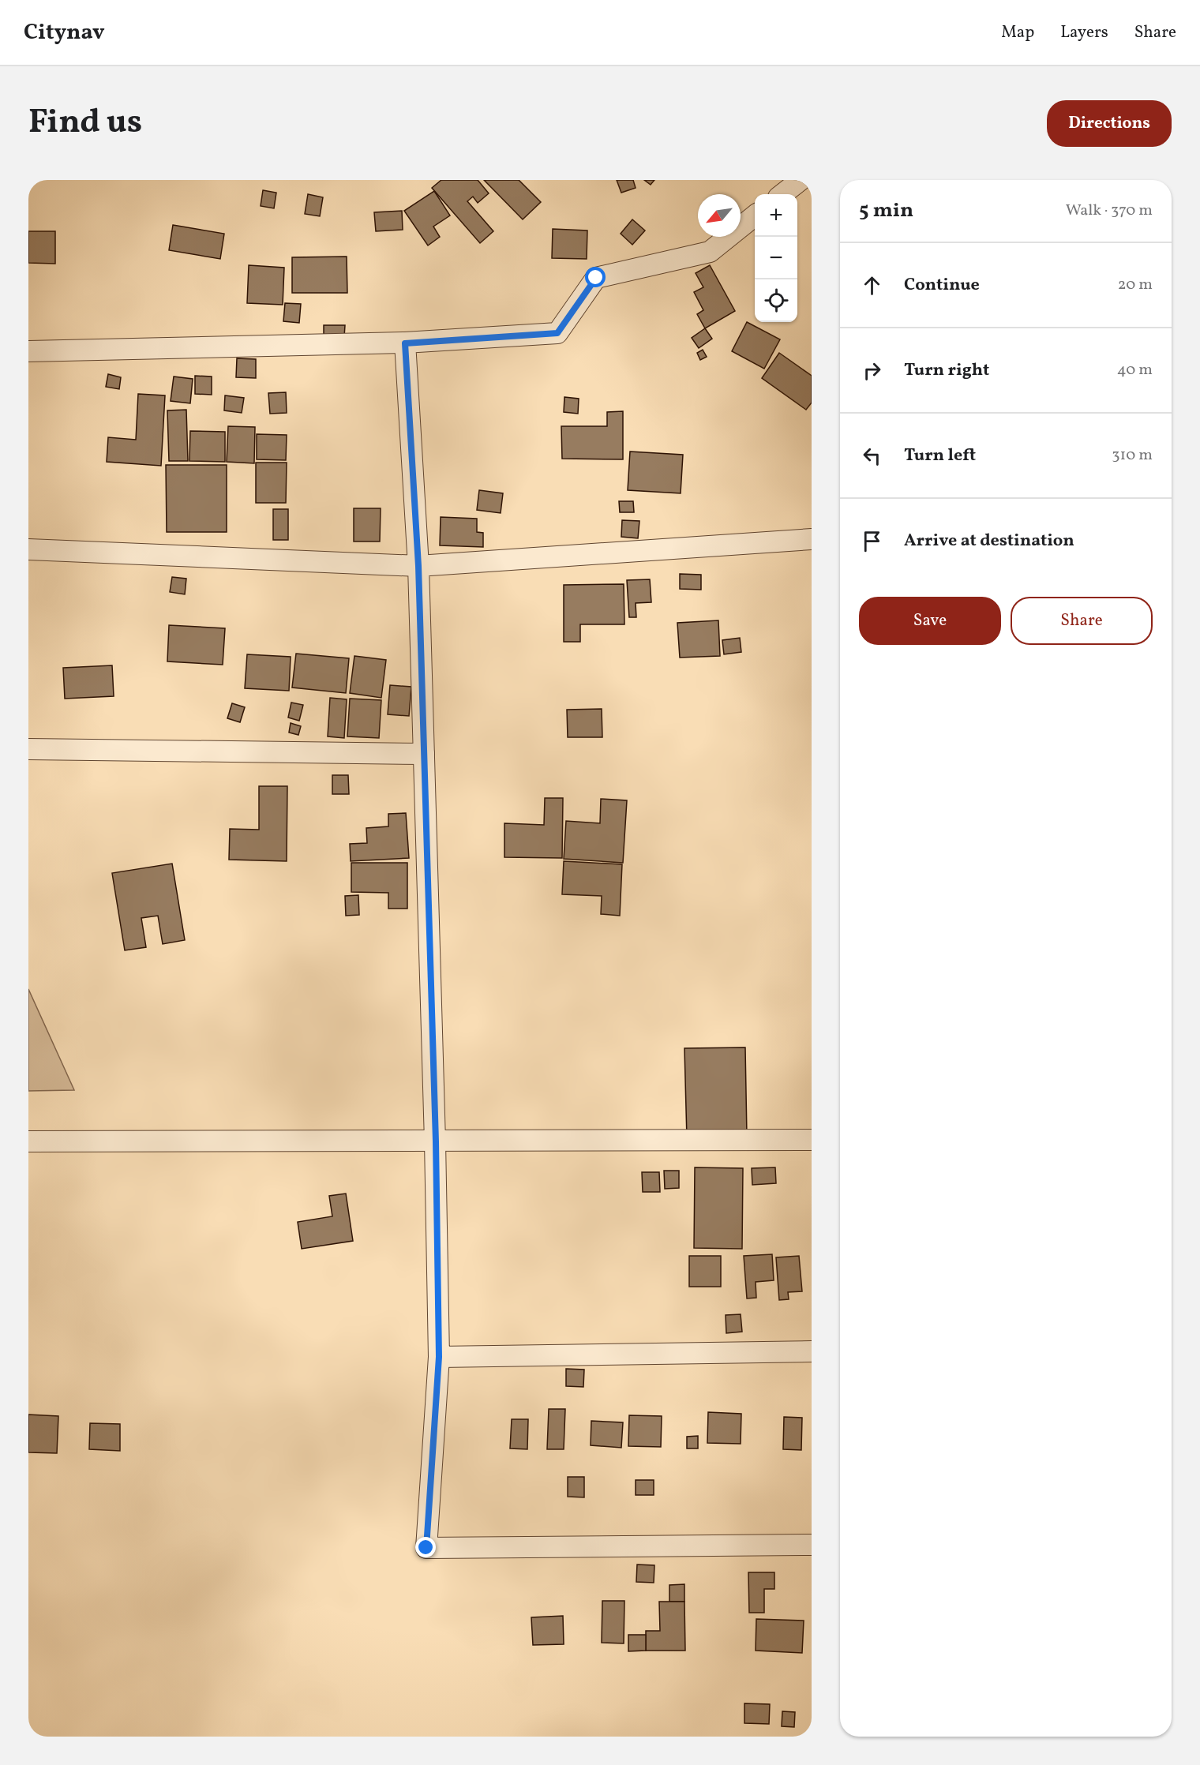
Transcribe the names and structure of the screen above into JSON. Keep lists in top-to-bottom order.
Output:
{
  "north": "bottom left",
  "page": {
    "header": "Citynav",
    "nav": ["Map", "Layers", "Share"],
    "title": "Find us",
    "buttons": [
      "Directions",
      ["Save", "Share"]
    ],
    "heading": ["5 min", "Walk · 370 m"],
    "map_buttons": ["+", "−"],
    "list": [
      ["Continue", "20 m"],
      ["Turn right", "40 m"],
      ["Turn left", "310 m"],
      "Arrive at destination"
    ]
  }
}
